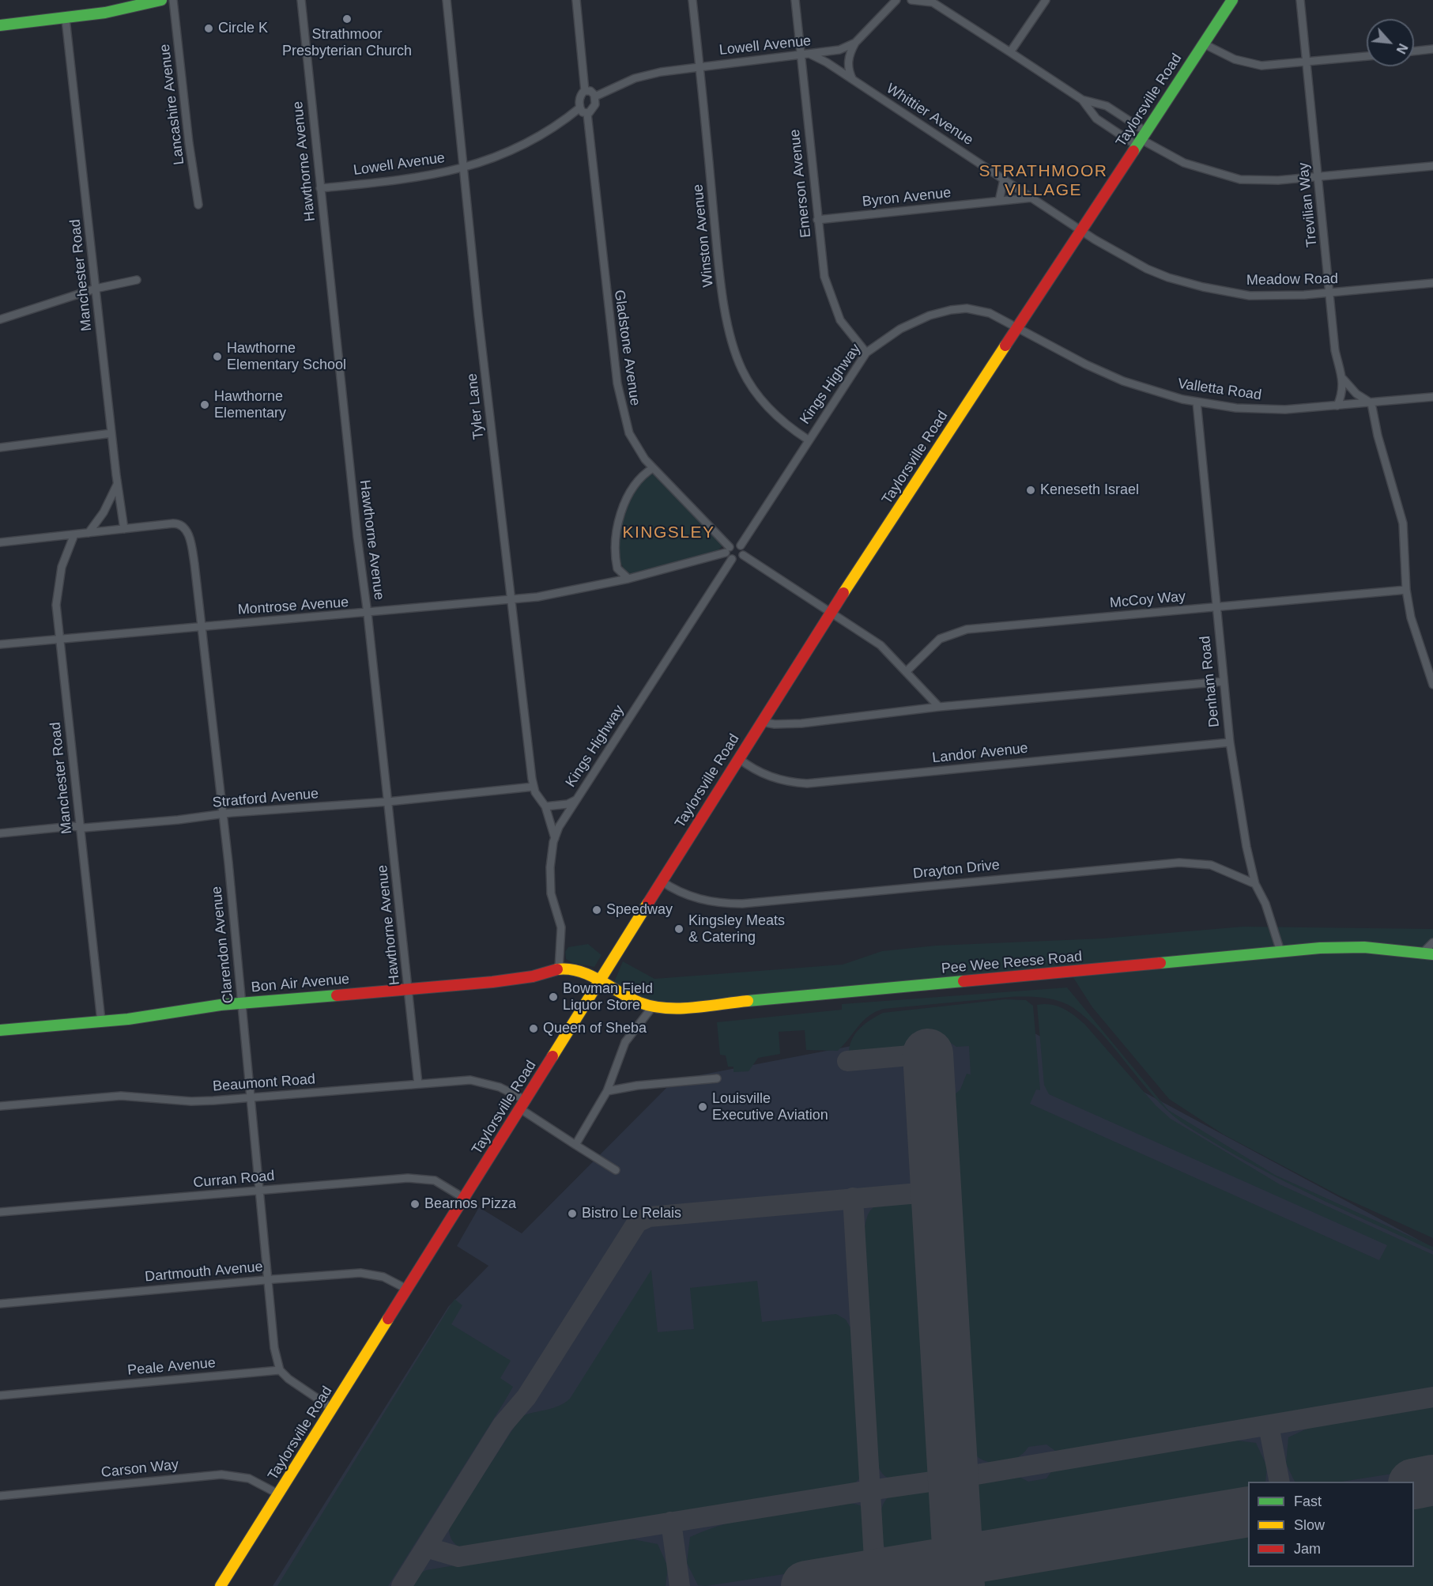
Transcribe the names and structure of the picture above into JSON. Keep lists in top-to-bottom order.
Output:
{
  "streets": {
    "main road": ["Taylorsville Road", "Pee Wee Reese Road", "Bon Air Avenue"],
    "street": [
      "Lowell Avenue",
      "Lancashire Avenue",
      "Whittier Avenue",
      "Hawthorne Avenue",
      "Emerson Avenue",
      "Byron Avenue",
      "Trevilian Way",
      "Winston Avenue",
      "Manchester Road",
      "Meadow Road",
      "Gladstone Avenue",
      "Kings Highway",
      "Valletta Road",
      "Tyler Lane",
      "McCoy Way",
      "Montrose Avenue",
      "Denham Road",
      "Landor Avenue",
      "Stratford Avenue",
      "Drayton Drive",
      "Clarendon Avenue",
      "Beaumont Road",
      "Curran Road",
      "Dartmouth Avenue",
      "Peale Avenue",
      "Carson Way"
    ]
  },
  "crossings": [
    ["Lowell Avenue", "Whittier Avenue"],
    ["Lowell Avenue", "Hawthorne Avenue"],
    ["Lowell Avenue", "Emerson Avenue"],
    ["Lowell Avenue", "Winston Avenue"],
    ["Lowell Avenue", "Gladstone Avenue"],
    ["Lowell Avenue", "Tyler Lane"],
    ["Taylorsville Road", "Whittier Avenue"],
    ["Taylorsville Road", "Meadow Road"],
    ["Taylorsville Road", "Kings Highway"],
    ["Taylorsville Road", "Valletta Road"],
    ["Taylorsville Road", "Landor Avenue"],
    ["Taylorsville Road", "Drayton Drive"],
    ["Taylorsville Road", "Pee Wee Reese Road"],
    ["Taylorsville Road", "Bon Air Avenue"],
    ["Taylorsville Road", "Beaumont Road"],
    ["Taylorsville Road", "Curran Road"],
    ["Taylorsville Road", "Dartmouth Avenue"],
    ["Taylorsville Road", "Carson Way"],
    ["Whittier Avenue", "Byron Avenue"],
    ["Whittier Avenue", "Meadow Road"],
    ["Hawthorne Avenue", "Montrose Avenue"],
    ["Hawthorne Avenue", "Stratford Avenue"],
    ["Hawthorne Avenue", "Bon Air Avenue"],
    ["Hawthorne Avenue", "Beaumont Road"],
    ["Emerson Avenue", "Byron Avenue"],
    ["Emerson Avenue", "Kings Highway"],
    ["Trevilian Way", "Meadow Road"],
    ["Trevilian Way", "Valletta Road"],
    ["Winston Avenue", "Kings Highway"],
    ["Manchester Road", "Montrose Avenue"],
    ["Manchester Road", "Stratford Avenue"],
    ["Manchester Road", "Clarendon Avenue"],
    ["Manchester Road", "Bon Air Avenue"],
    ["Gladstone Avenue", "Kings Highway"],
    ["Gladstone Avenue", "Montrose Avenue"],
    ["Kings Highway", "Valletta Road"],
    ["Kings Highway", "Tyler Lane"],
    ["Kings Highway", "Montrose Avenue"],
    ["Kings Highway", "Bon Air Avenue"],
    ["Valletta Road", "Denham Road"],
    ["Tyler Lane", "Montrose Avenue"],
    ["Tyler Lane", "Stratford Avenue"],
    ["McCoy Way", "Denham Road"],
    ["Montrose Avenue", "Clarendon Avenue"],
    ["Denham Road", "Landor Avenue"],
    ["Denham Road", "Drayton Drive"],
    ["Denham Road", "Pee Wee Reese Road"],
    ["Stratford Avenue", "Clarendon Avenue"],
    ["Clarendon Avenue", "Bon Air Avenue"],
    ["Clarendon Avenue", "Beaumont Road"],
    ["Clarendon Avenue", "Curran Road"],
    ["Clarendon Avenue", "Dartmouth Avenue"],
    ["Clarendon Avenue", "Peale Avenue"],
    ["Pee Wee Reese Road", "Bon Air Avenue"]
  ],
  "districts": ["STRATHMOOR VILLAGE", "KINGSLEY"],
  "places": [
    "Strathmoor Presbyterian Church",
    "Circle K",
    "Hawthorne Elementary School",
    "Hawthorne Elementary",
    "Keneseth Israel",
    "Speedway",
    "Kingsley Meats & Catering",
    "Bowman Field Liquor Store",
    "Queen of Sheba",
    "Louisville Executive Aviation",
    "Bearnos Pizza",
    "Bistro Le Relais"
  ],
  "legend": ["Fast", "Slow", "Jam"],
  "north": "bottom right"
}
